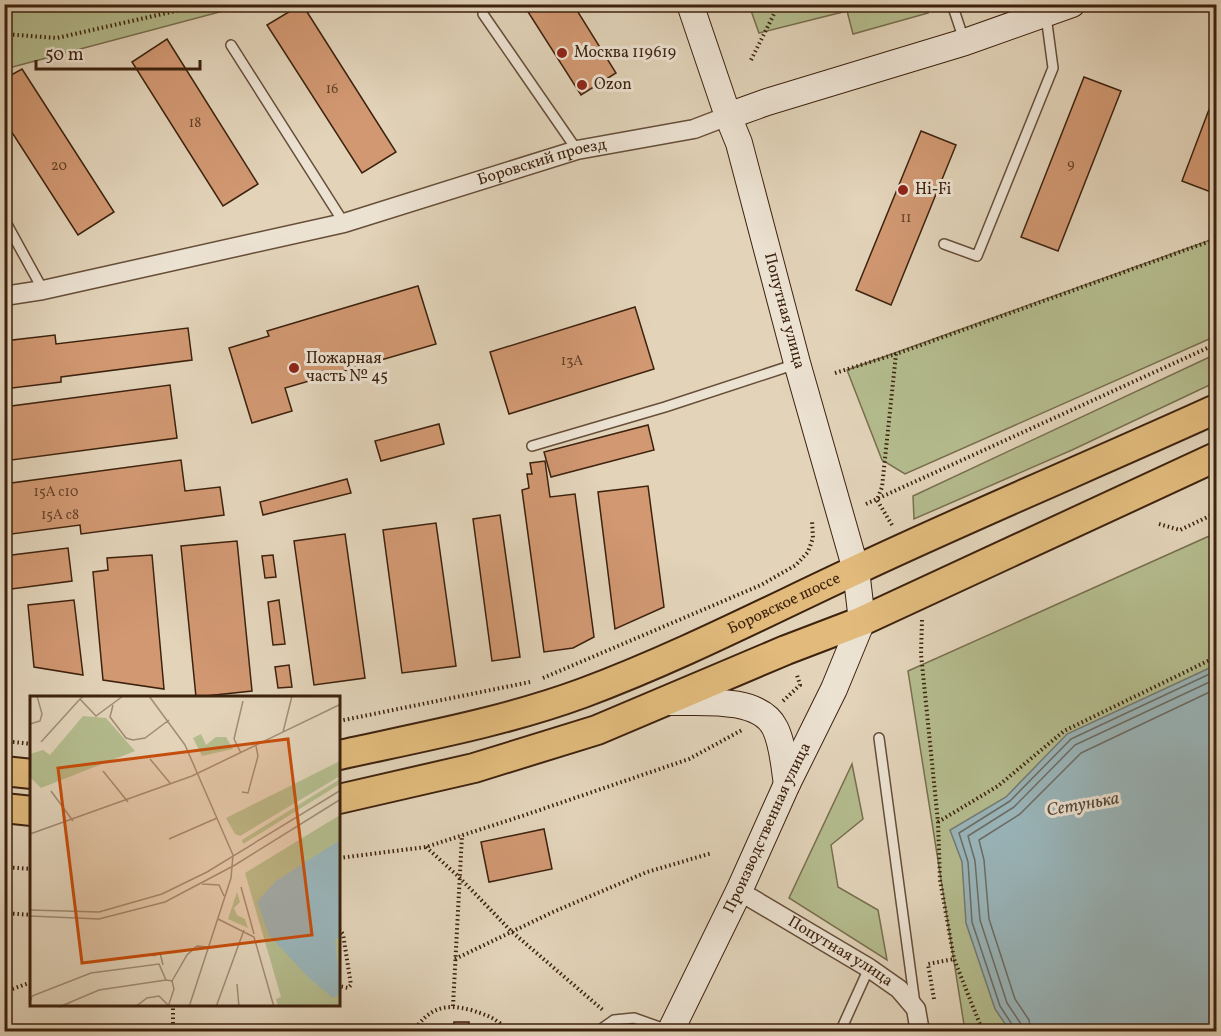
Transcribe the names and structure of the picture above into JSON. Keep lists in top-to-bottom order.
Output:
{
  "streets": {
    "main road": ["Боровское шоссе"],
    "street": ["Боровский проезд", "Попутная улица", "Производственная улица"]
  },
  "crossings": [
    ["Боровский проезд", "Попутная улица"],
    ["Попутная улица", "Боровское шоссе"],
    ["Попутная улица", "Производственная улица"]
  ],
  "water": ["Сетунька"],
  "places": [
    "Москва 119619",
    "Ozon",
    "Hi-Fi",
    "Пожарная часть № 45"
  ],
  "house_numbers": [
    "16",
    "18",
    "9",
    "20",
    "11",
    "13А",
    "15А с10",
    "15А с8"
  ],
  "scale_bar": "50 m"
}
